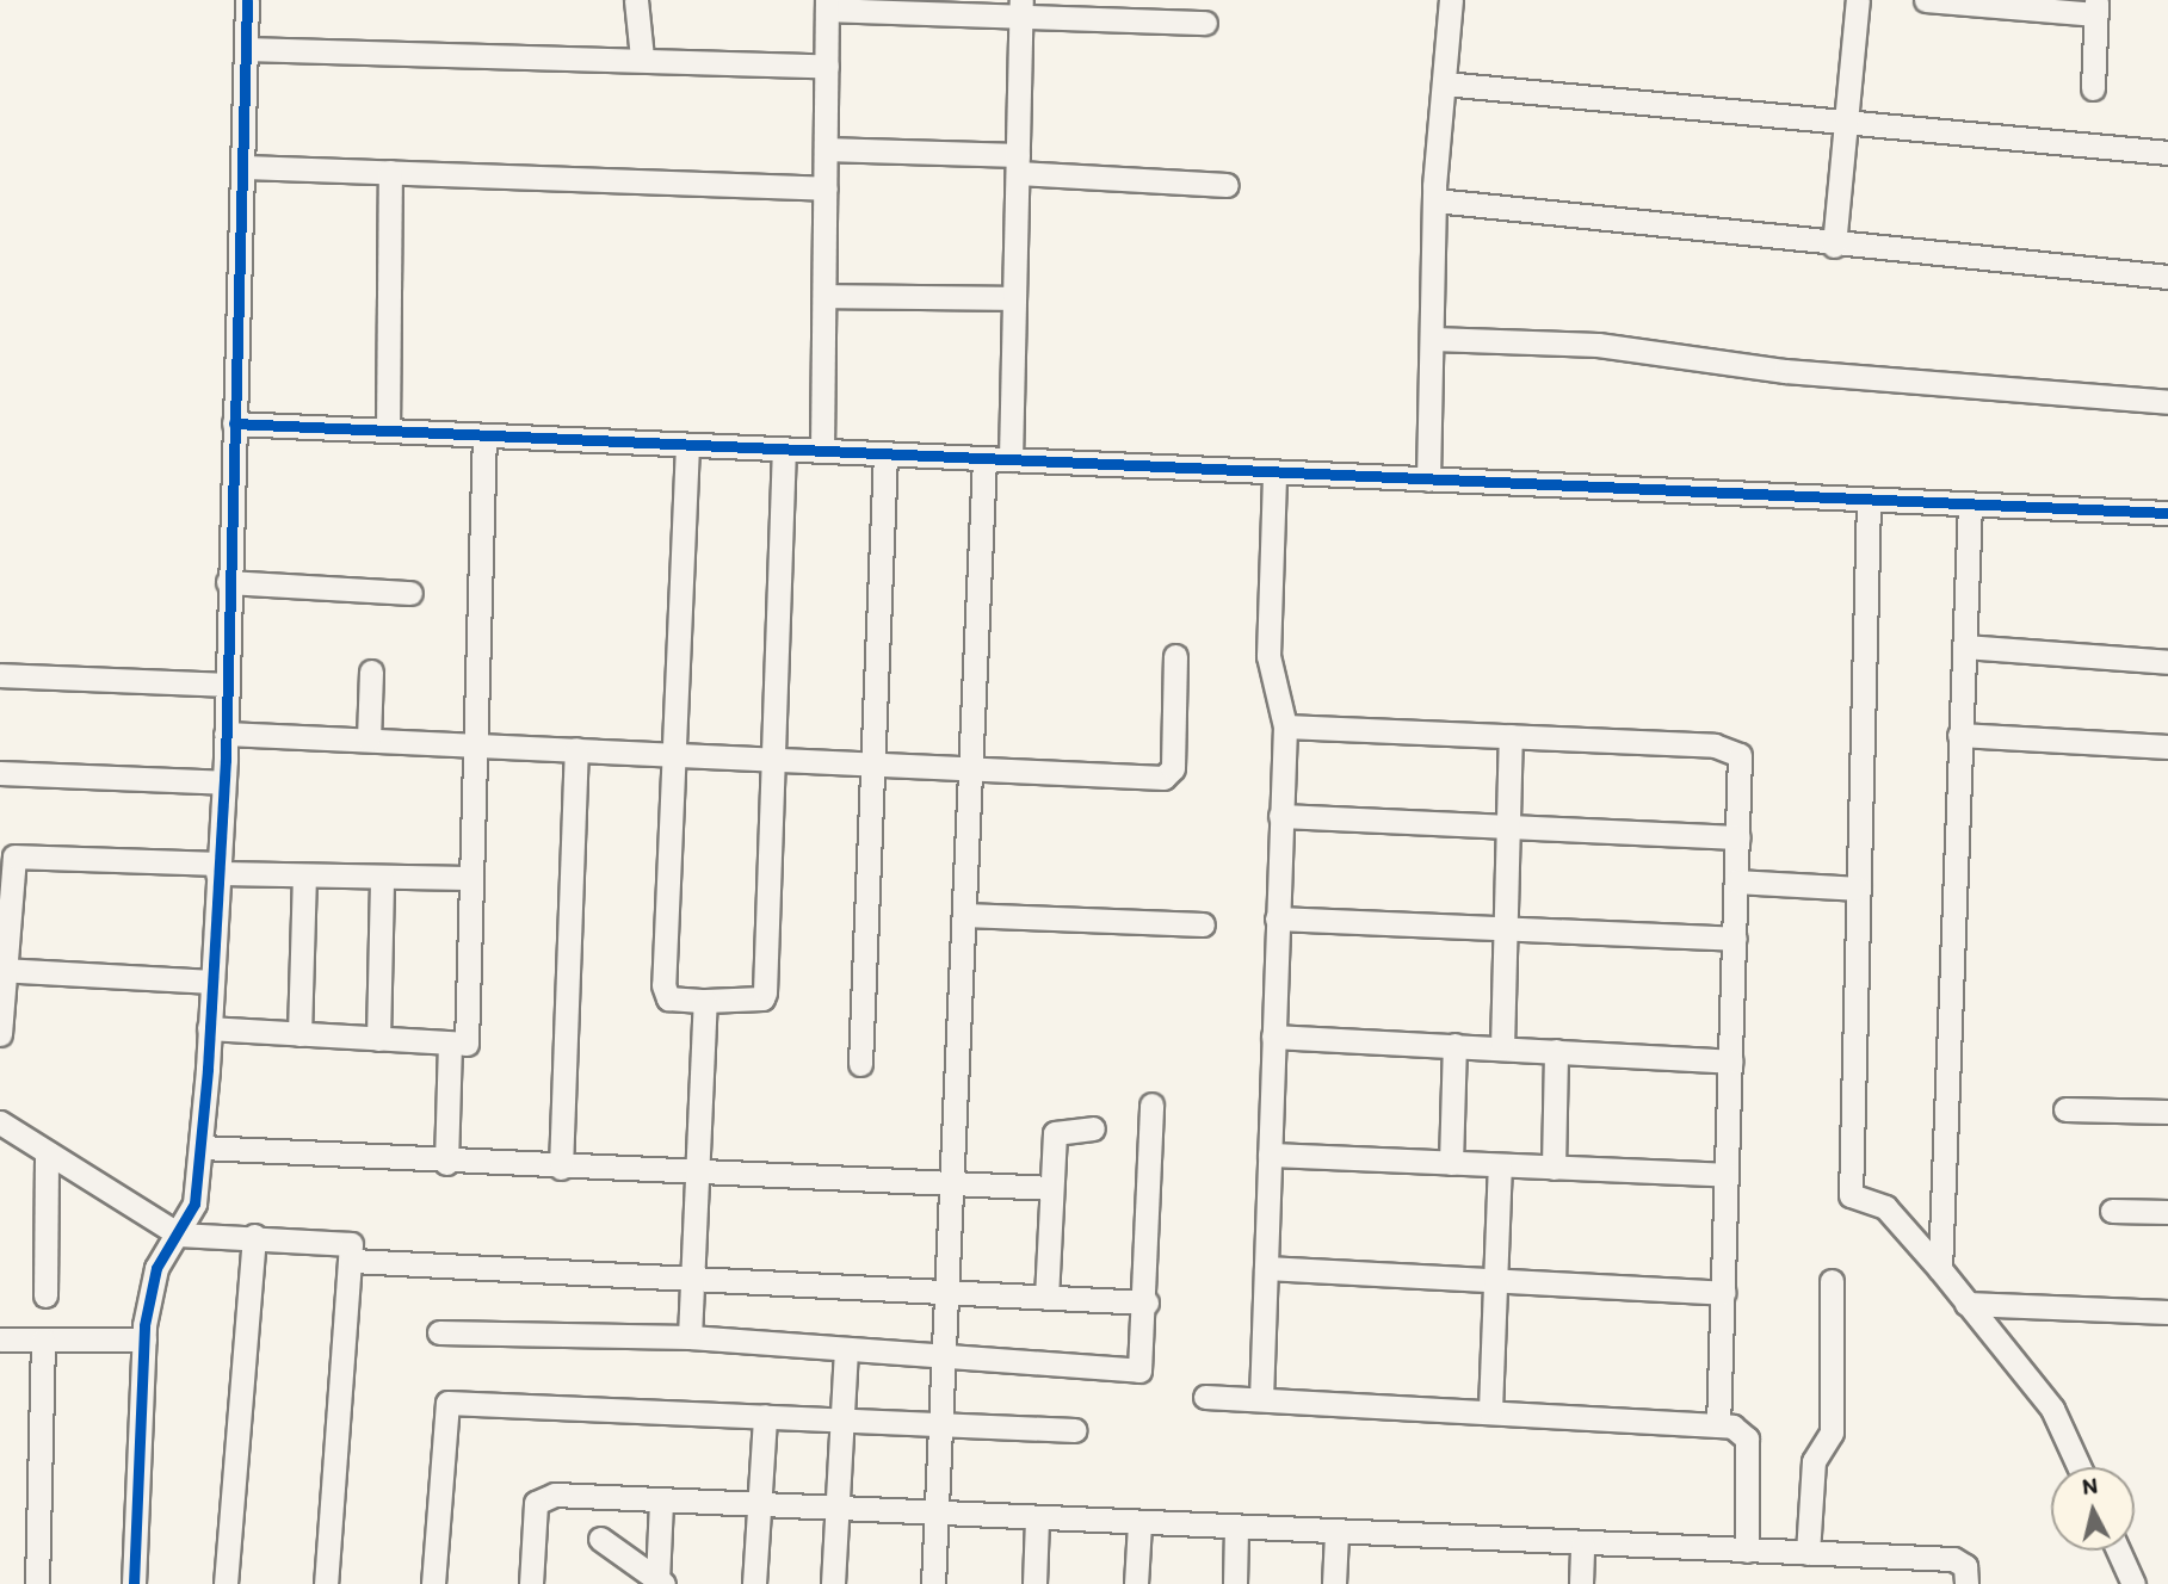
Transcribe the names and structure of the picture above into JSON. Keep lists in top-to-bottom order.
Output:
{
  "north": "top"
}
